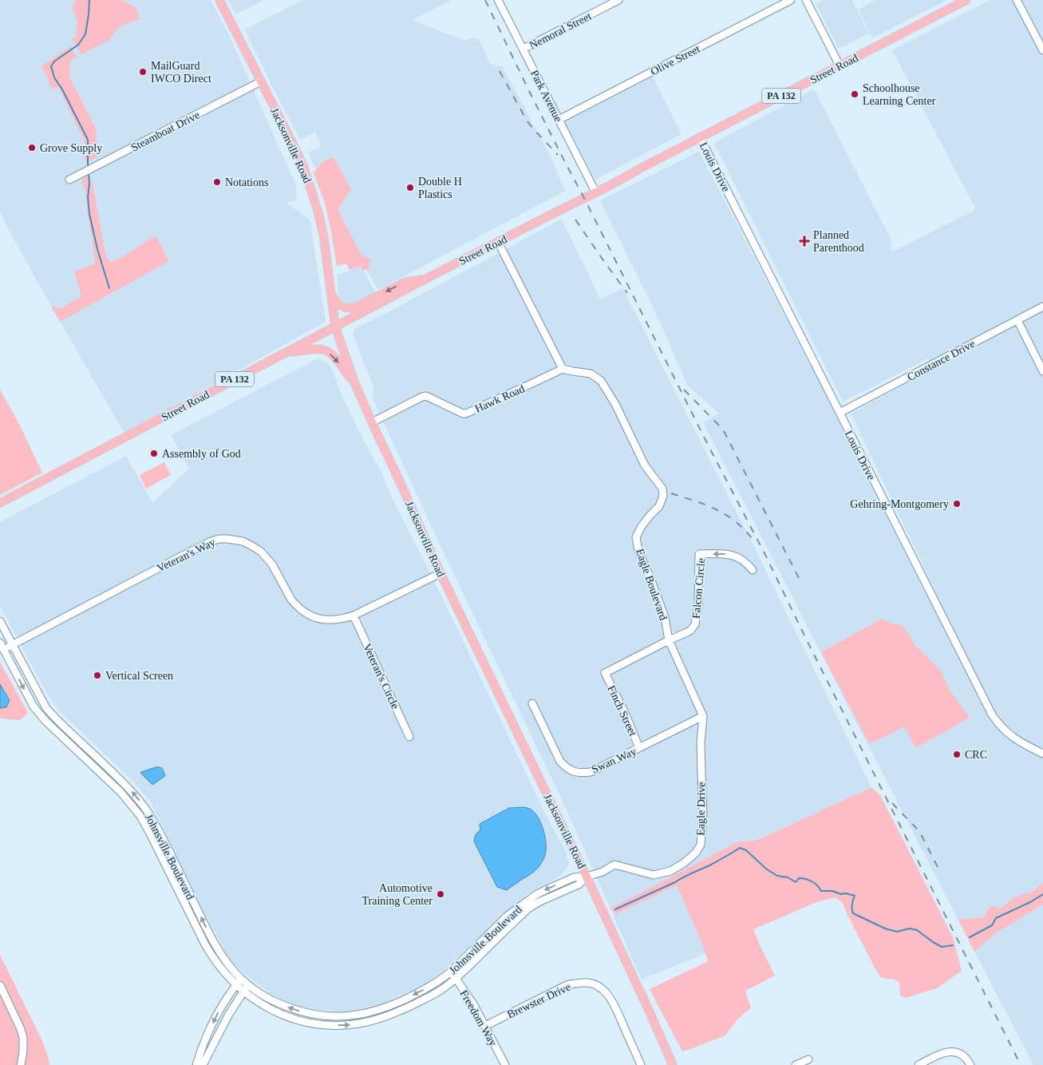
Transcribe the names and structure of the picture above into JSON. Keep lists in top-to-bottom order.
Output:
{
  "streets": {
    "main road": ["Street Road", "PA 132", "Jacksonville Road"],
    "street": [
      "Nemoral Street",
      "Olive Street",
      "Park Avenue",
      "Steamboat Drive",
      "Louis Drive",
      "Constance Drive",
      "Hawk Road",
      "Veteran's Way",
      "Eagle Boulevard",
      "Falcon Circle",
      "Veteran's Circle",
      "Finch Street",
      "Swan Way",
      "Eagle Drive",
      "Johnsville Boulevard",
      "Brewster Drive",
      "Freedom Way"
    ]
  },
  "crossings": [
    ["Nemoral Street", "Park Avenue"],
    ["Olive Street", "Park Avenue"],
    ["Street Road", "Park Avenue"],
    ["Street Road", "Jacksonville Road"],
    ["Street Road", "Louis Drive"],
    ["Steamboat Drive", "Jacksonville Road"],
    ["Jacksonville Road", "Hawk Road"],
    ["Jacksonville Road", "Veteran's Way"],
    ["Jacksonville Road", "Eagle Drive"],
    ["Jacksonville Road", "Johnsville Boulevard"],
    ["Louis Drive", "Constance Drive"],
    ["Hawk Road", "Eagle Boulevard"],
    ["Veteran's Way", "Veteran's Circle"],
    ["Veteran's Way", "Johnsville Boulevard"],
    ["Eagle Boulevard", "Falcon Circle"],
    ["Eagle Boulevard", "Swan Way"],
    ["Eagle Boulevard", "Eagle Drive"],
    ["Falcon Circle", "Finch Street"],
    ["Finch Street", "Swan Way"],
    ["Swan Way", "Eagle Drive"],
    ["Eagle Drive", "Johnsville Boulevard"],
    ["Johnsville Boulevard", "Freedom Way"],
    ["Brewster Drive", "Freedom Way"]
  ],
  "places": {
    "other": [
      "MailGuard IWCO Direct",
      "Schoolhouse Learning Center",
      "Grove Supply",
      "Notations",
      "Double H Plastics",
      "Assembly of God",
      "Gehring-Montgomery",
      "Vertical Screen",
      "CRC",
      "Automotive Training Center"
    ],
    "health": ["Planned Parenthood"]
  }
}
